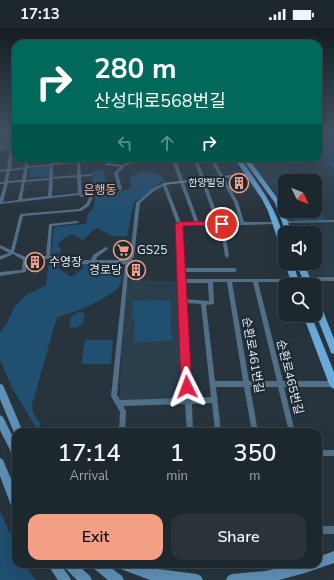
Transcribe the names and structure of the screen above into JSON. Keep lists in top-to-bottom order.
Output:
{
  "streets": {
    "street": ["순환로461번길", "순환로465번길"]
  },
  "districts": ["은행동"],
  "places": {
    "building": ["한양빌딩", "수영장", "경로당"],
    "supermarket": ["GS25"]
  },
  "north": "bottom right",
  "page": {
    "status": "17:13",
    "turn": ["280 m", "산성대로568번길"],
    "eta": [
      "17:14",
      "Arrival",
      "1",
      "min",
      "350",
      "m"
    ],
    "buttons": ["Exit", "Share"]
  }
}
